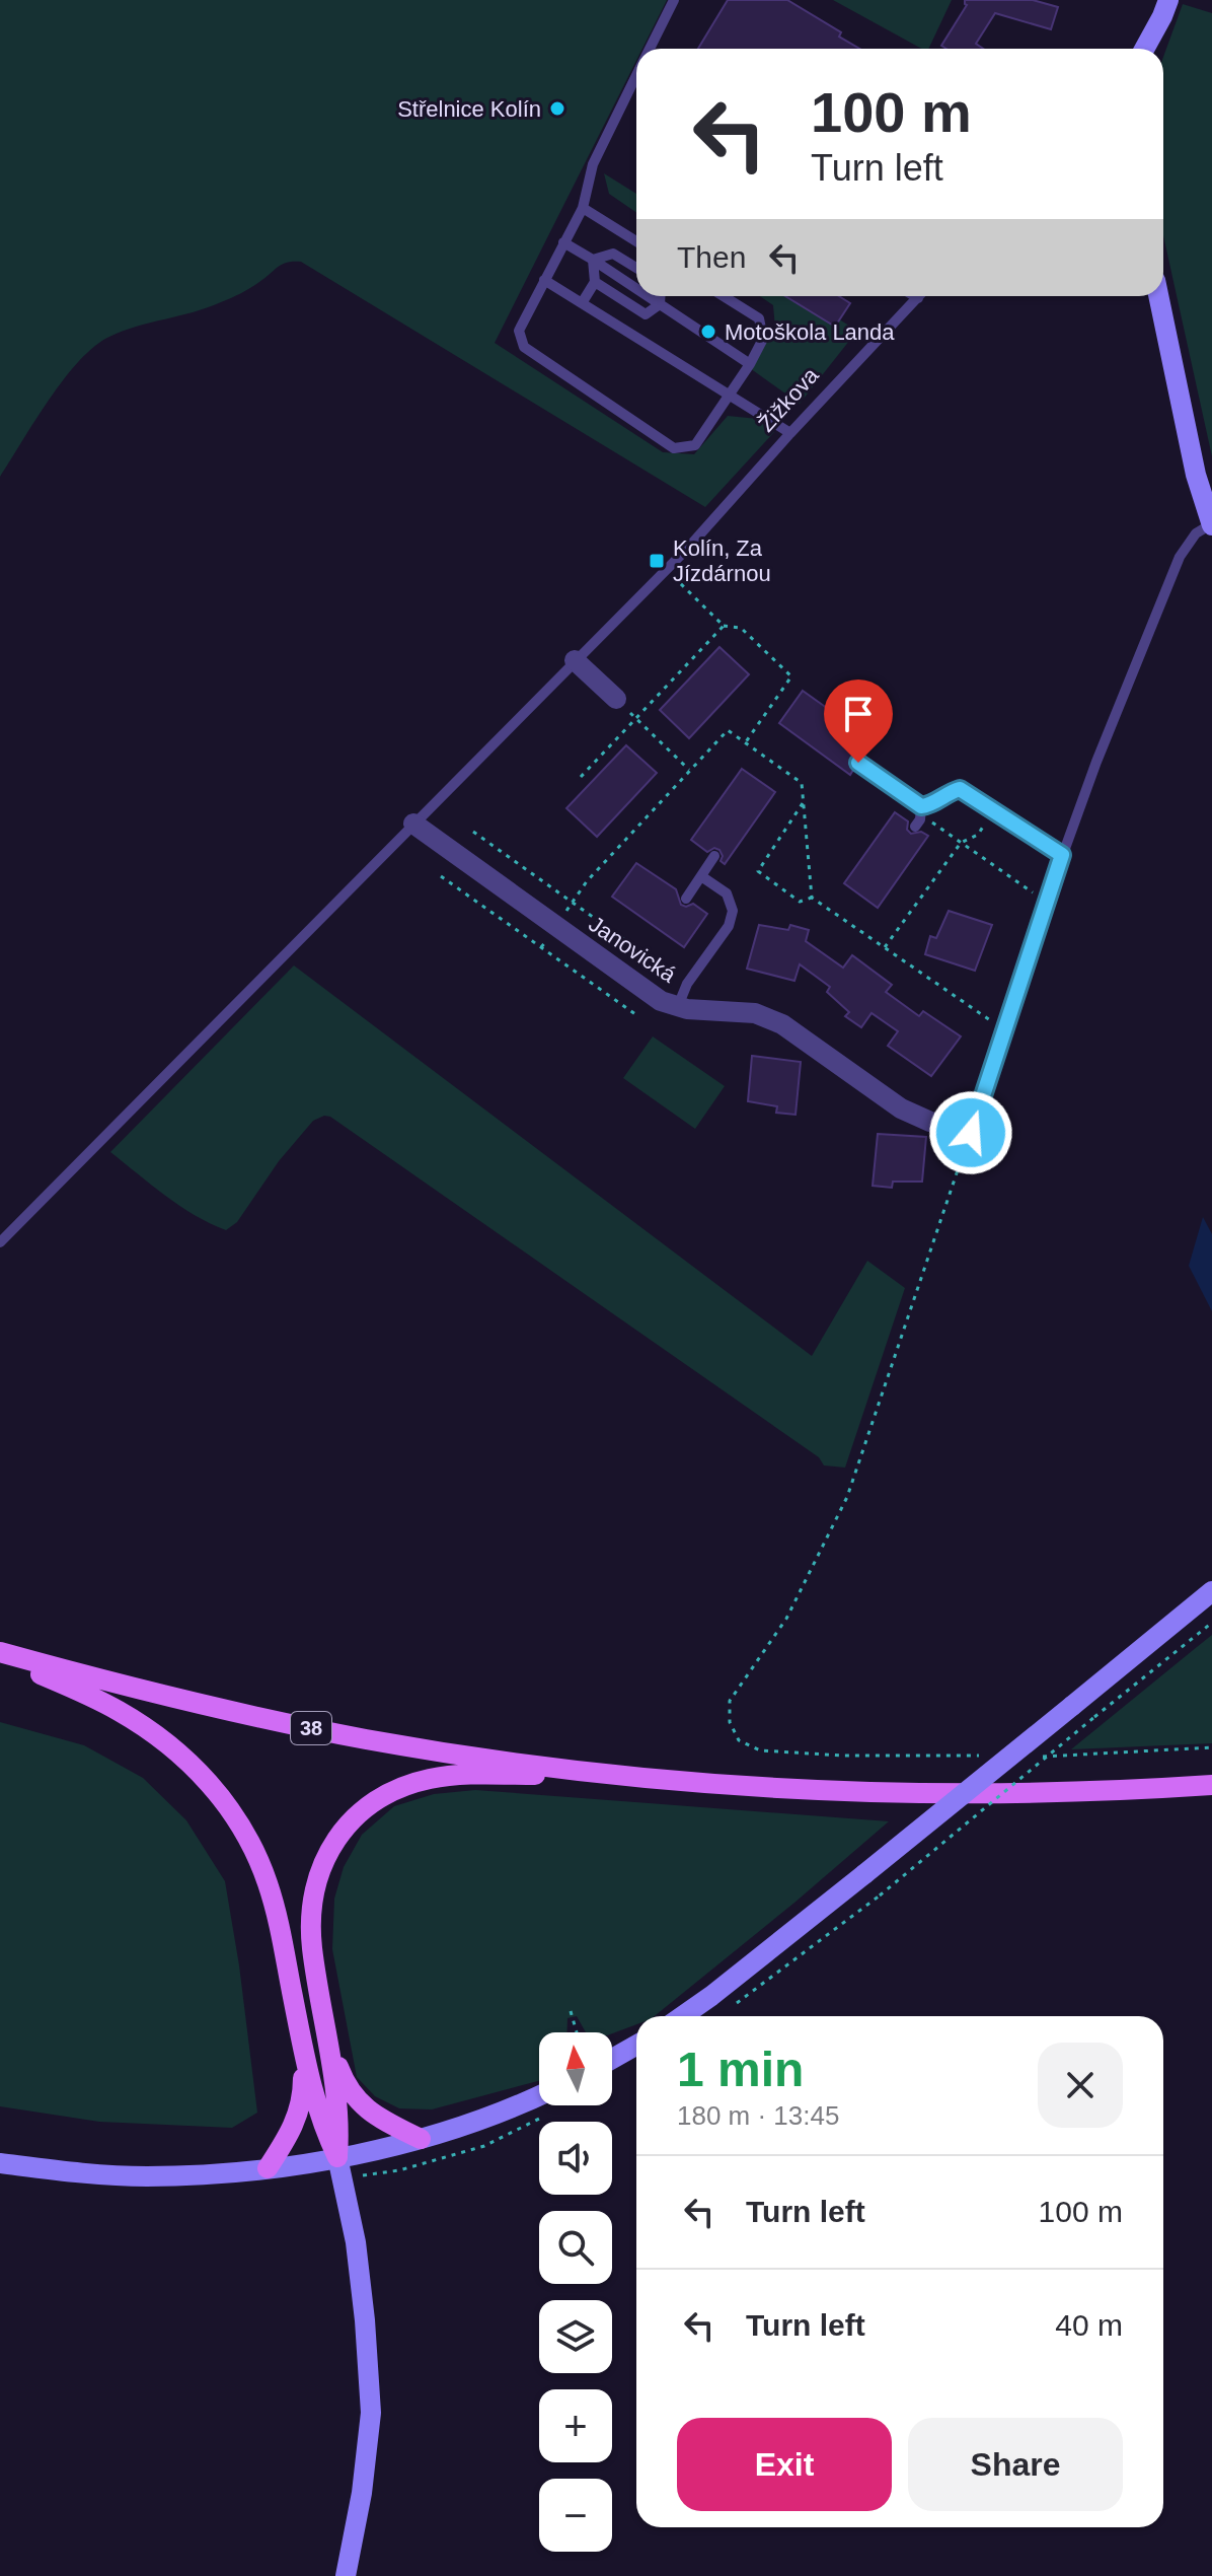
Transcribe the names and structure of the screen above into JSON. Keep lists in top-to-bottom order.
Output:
{
  "streets": {
    "main road": ["38"],
    "street": ["Janovická"],
    "lane": ["Žižkova"]
  },
  "crossings": [
    ["Žižkova", "Janovická"]
  ],
  "places": {
    "other": ["Střelnice Kolín", "Motoškola Landa"],
    "transit": ["Kolín, Za Jízdárnou"]
  },
  "north": "top",
  "page": {
    "turn": ["100 m", "Turn left"],
    "then": "Then",
    "heading": ["1 min", "180 m · 13:45"],
    "map_buttons": ["+", "−"],
    "list": [
      {
        "name": "Turn left",
        "value": "100 m"
      },
      {
        "name": "Turn left",
        "value": "40 m"
      }
    ],
    "buttons": ["Exit", "Share"]
  }
}
